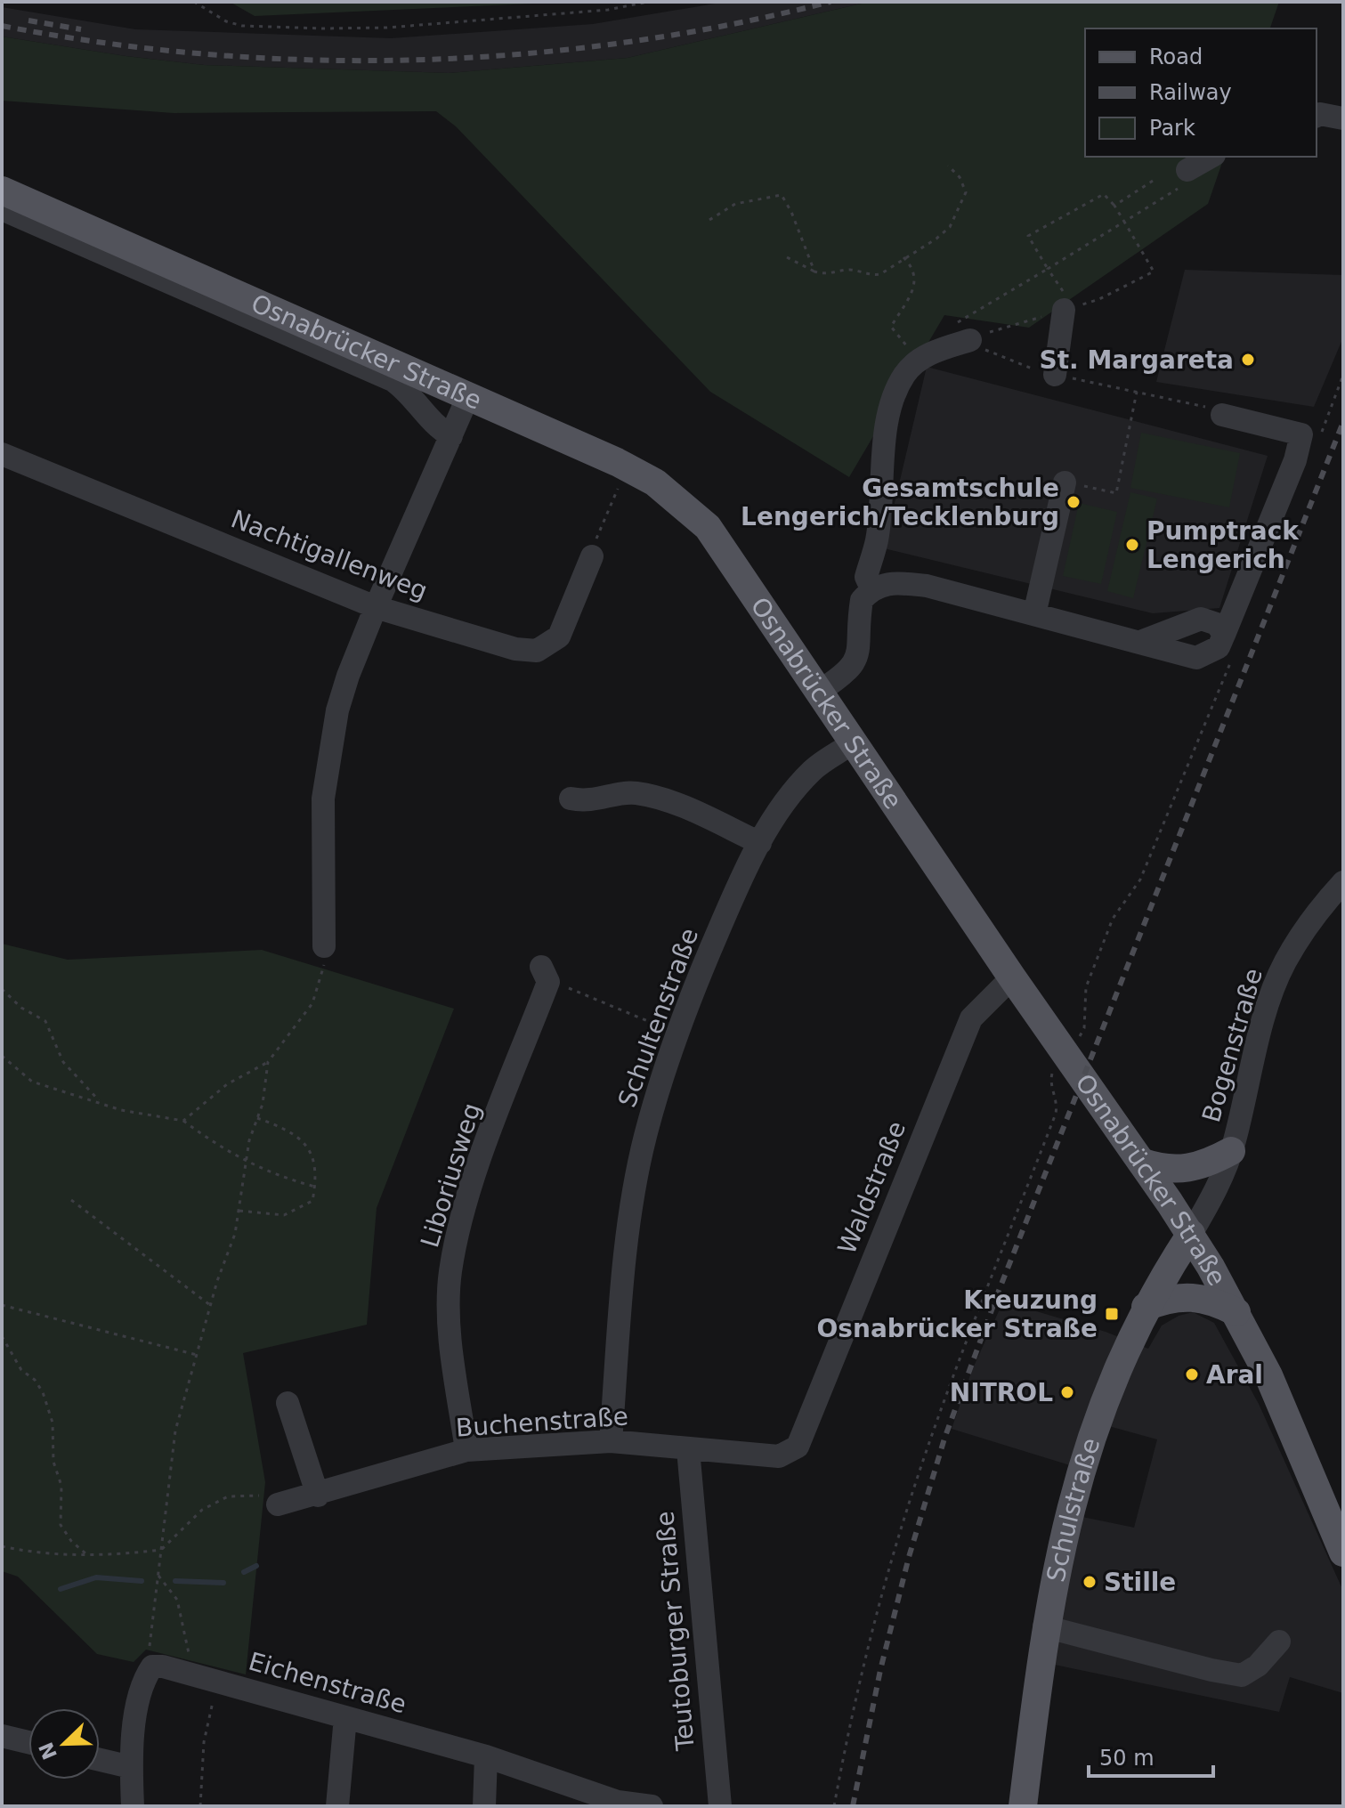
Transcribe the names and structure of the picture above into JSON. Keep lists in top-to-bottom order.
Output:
{
  "streets": {
    "main road": ["Osnabrücker Straße", "Schulstraße"],
    "street": [
      "Nachtigallenweg",
      "Schultenstraße",
      "Bogenstraße",
      "Liboriusweg",
      "Waldstraße",
      "Buchenstraße",
      "Teutoburger Straße",
      "Eichenstraße"
    ]
  },
  "crossings": [
    ["Osnabrücker Straße", "Schultenstraße"],
    ["Osnabrücker Straße", "Bogenstraße"],
    ["Osnabrücker Straße", "Waldstraße"],
    ["Osnabrücker Straße", "Schulstraße"],
    ["Schultenstraße", "Buchenstraße"],
    ["Bogenstraße", "Schulstraße"],
    ["Liboriusweg", "Buchenstraße"],
    ["Waldstraße", "Buchenstraße"],
    ["Waldstraße", "Teutoburger Straße"],
    ["Buchenstraße", "Teutoburger Straße"]
  ],
  "places": {
    "other": [
      "St. Margareta",
      "Gesamtschule Lengerich/Tecklenburg",
      "Pumptrack Lengerich",
      "Aral",
      "NITROL",
      "Stille"
    ],
    "transit": ["Kreuzung Osnabrücker Straße"]
  },
  "legend": ["Road", "Railway", "Park"],
  "scale_bar": "50 m",
  "north": "bottom left"
}
